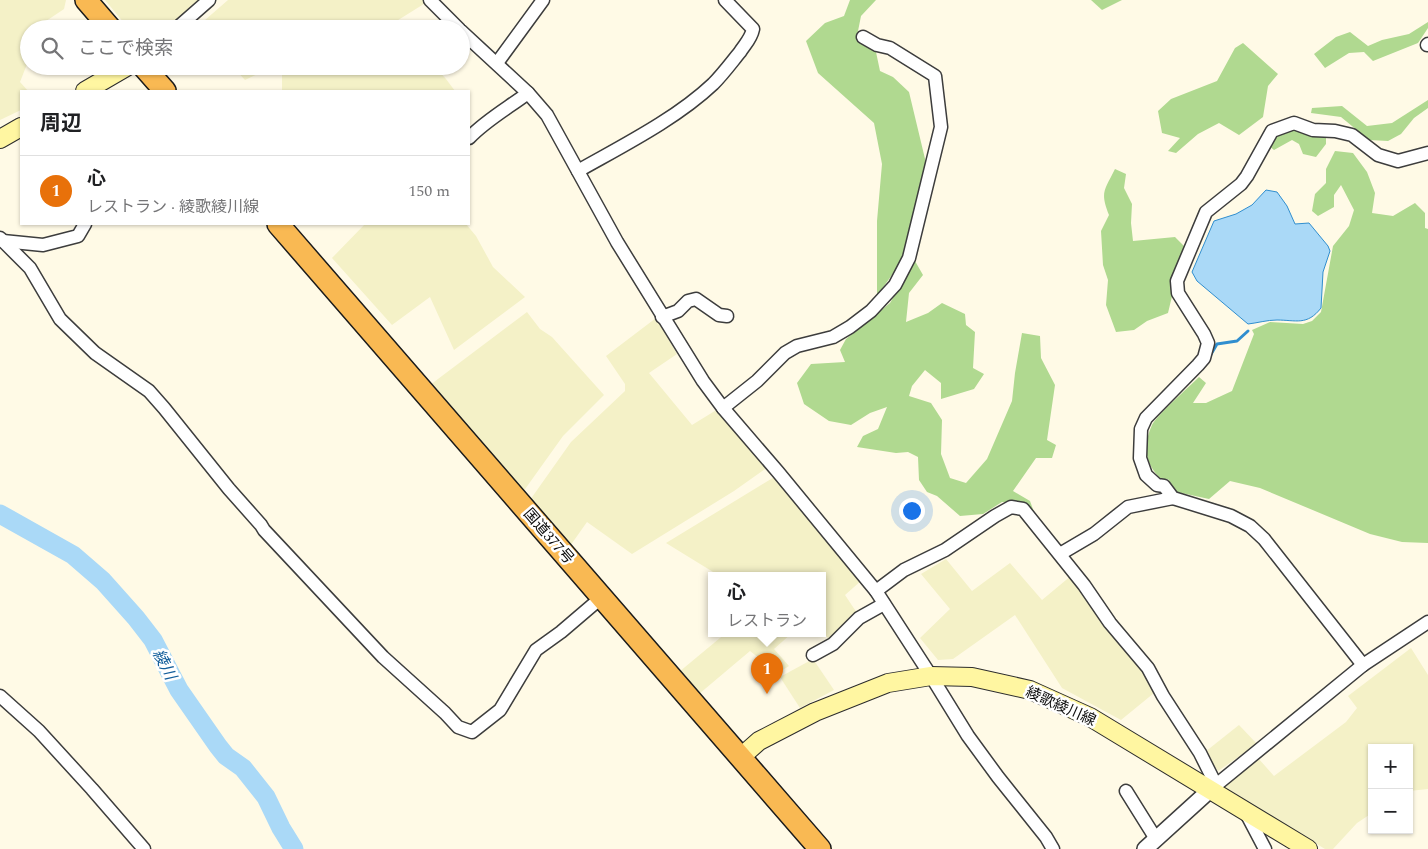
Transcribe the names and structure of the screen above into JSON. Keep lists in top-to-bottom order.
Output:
{
  "streets": {
    "highway": ["国道377号"],
    "main road": ["綾歌綾川線"]
  },
  "crossings": [
    ["国道377号", "綾歌綾川線"]
  ],
  "water": ["綾川"],
  "page": {
    "search": "ここで検索",
    "heading": "周辺",
    "list": [
      {
        "mark": "1",
        "name": "心",
        "note": "レストラン · 綾歌綾川線",
        "value": "150 m"
      }
    ],
    "popup": ["心", "レストラン"],
    "pins": "1",
    "map_buttons": ["+", "−"]
  }
}
